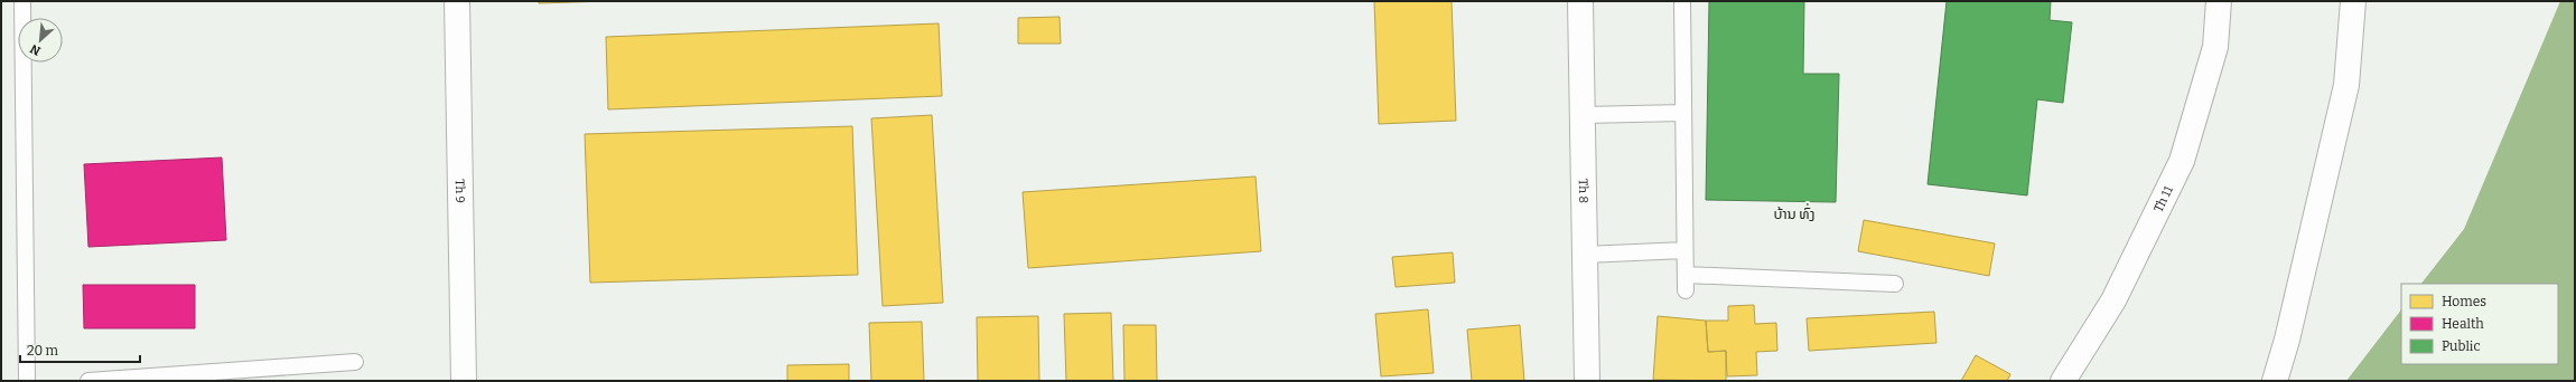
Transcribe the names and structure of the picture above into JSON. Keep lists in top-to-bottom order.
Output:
{
  "streets": {
    "street": ["Th 9", "Th 8", "Th 11"]
  },
  "districts": ["ບ້ານ ທົ່ງ"],
  "legend": ["Homes", "Health", "Public"],
  "scale_bar": "20 m",
  "north": "bottom left"
}
